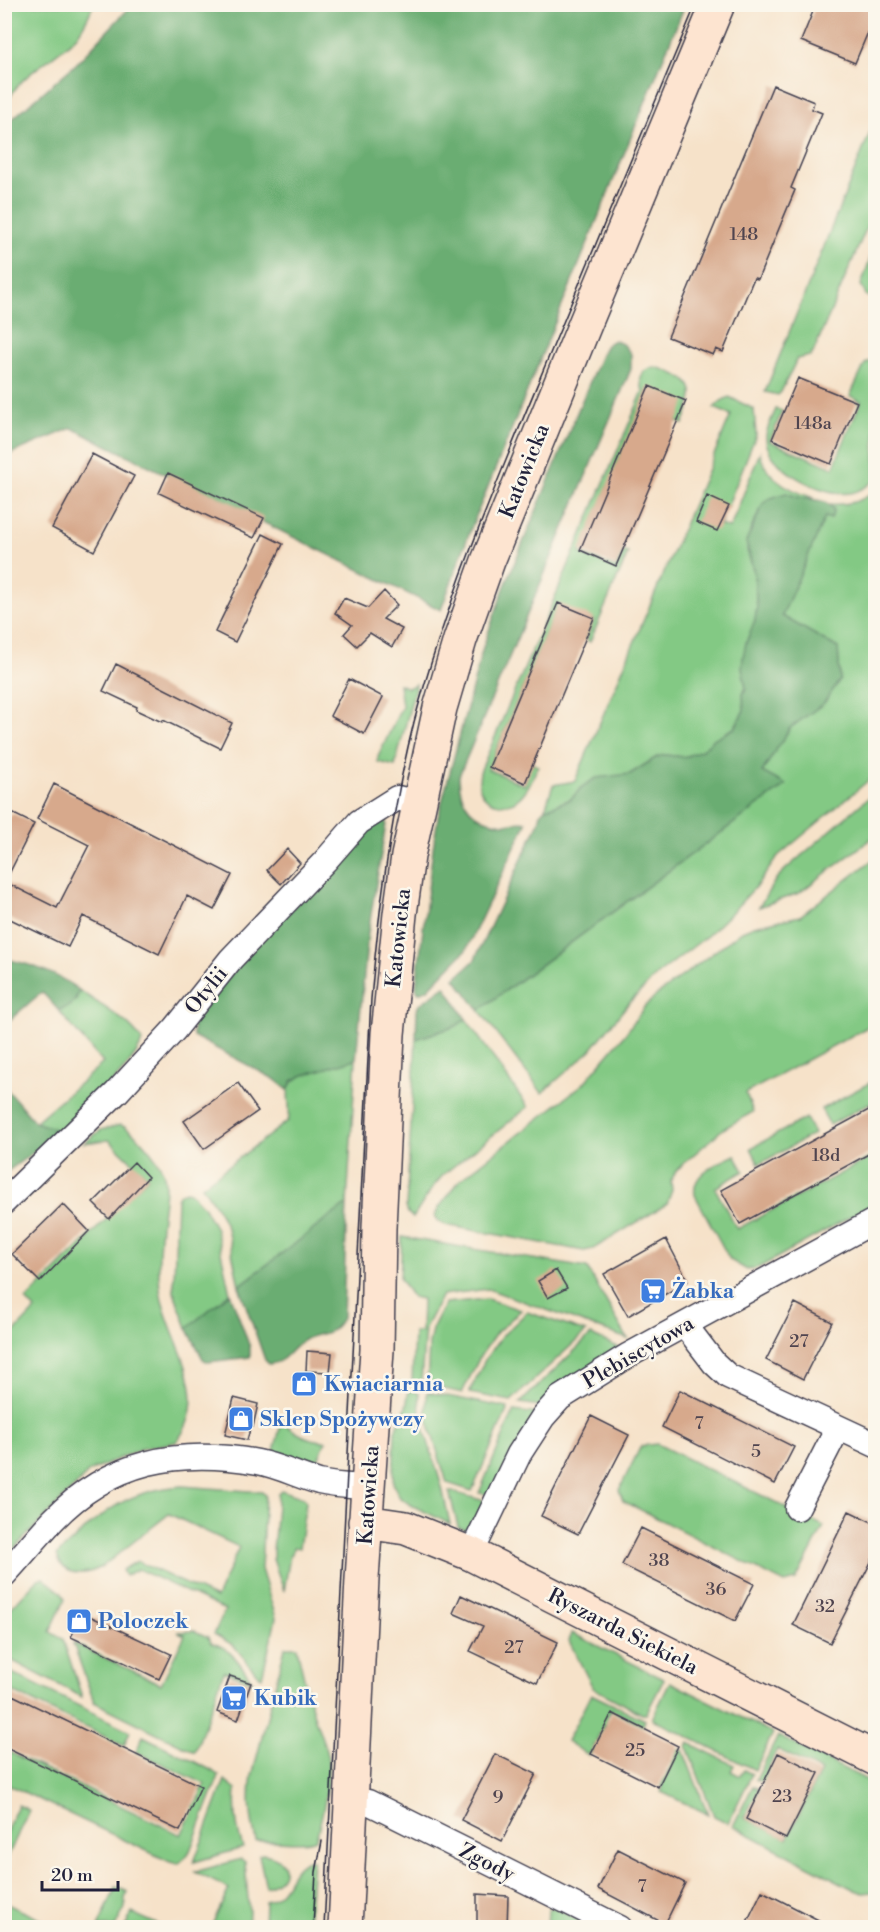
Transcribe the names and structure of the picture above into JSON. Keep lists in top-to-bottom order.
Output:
{
  "streets": {
    "street": [
      "Katowicka",
      "Otylii",
      "Plebiscytowa",
      "Ryszarda Siekiela",
      "Zgody"
    ]
  },
  "crossings": [
    ["Katowicka", "Otylii"],
    ["Katowicka", "Ryszarda Siekiela"],
    ["Katowicka", "Zgody"],
    ["Plebiscytowa", "Ryszarda Siekiela"]
  ],
  "places": {
    "supermarket": ["Żabka", "Kubik"],
    "shop": ["Kwiaciarnia", "Sklep Spożywczy", "Poloczek"]
  },
  "house_numbers": [
    "148",
    "148a",
    "18d",
    "27",
    "7",
    "5",
    "38",
    "36",
    "32",
    "27",
    "25",
    "23",
    "9",
    "7"
  ],
  "scale_bar": "20 m"
}
